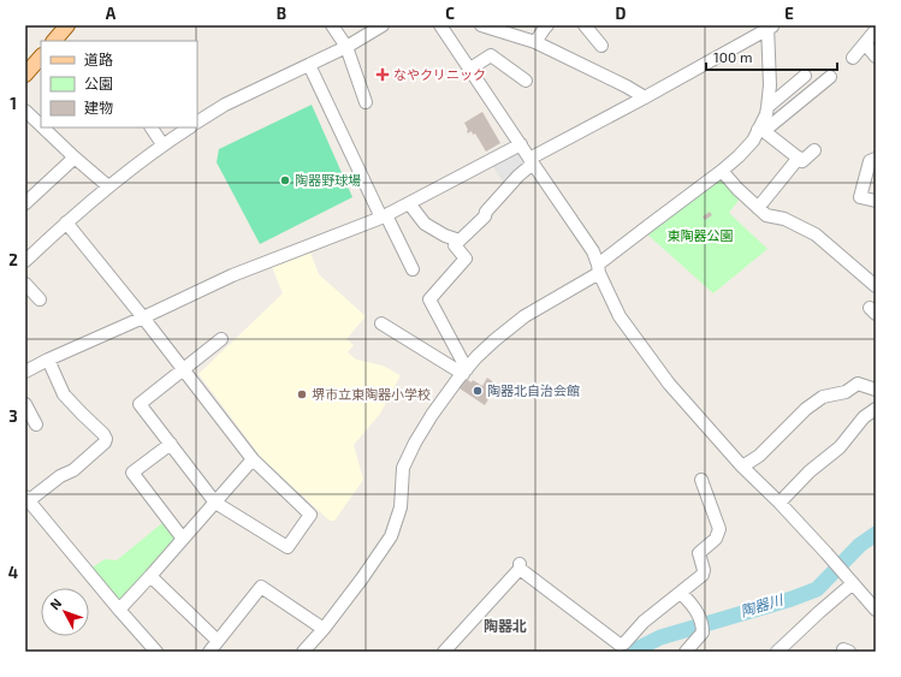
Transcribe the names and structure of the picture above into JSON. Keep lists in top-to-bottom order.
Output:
{
  "districts": ["陶器北"],
  "water": ["陶器川"],
  "parks": ["東陶器公園"],
  "places": {
    "health": ["なやクリニック"],
    "other": ["陶器野球場", "陶器北自治会館", "堺市立東陶器小学校"]
  },
  "legend": ["道路", "公園", "建物"],
  "scale_bar": "100 m",
  "north": "top left",
  "grid": {
    "columns": [
      "A",
      "B",
      "C",
      "D",
      "E"
    ],
    "rows": [
      "1",
      "2",
      "3",
      "4"
    ]
  }
}
